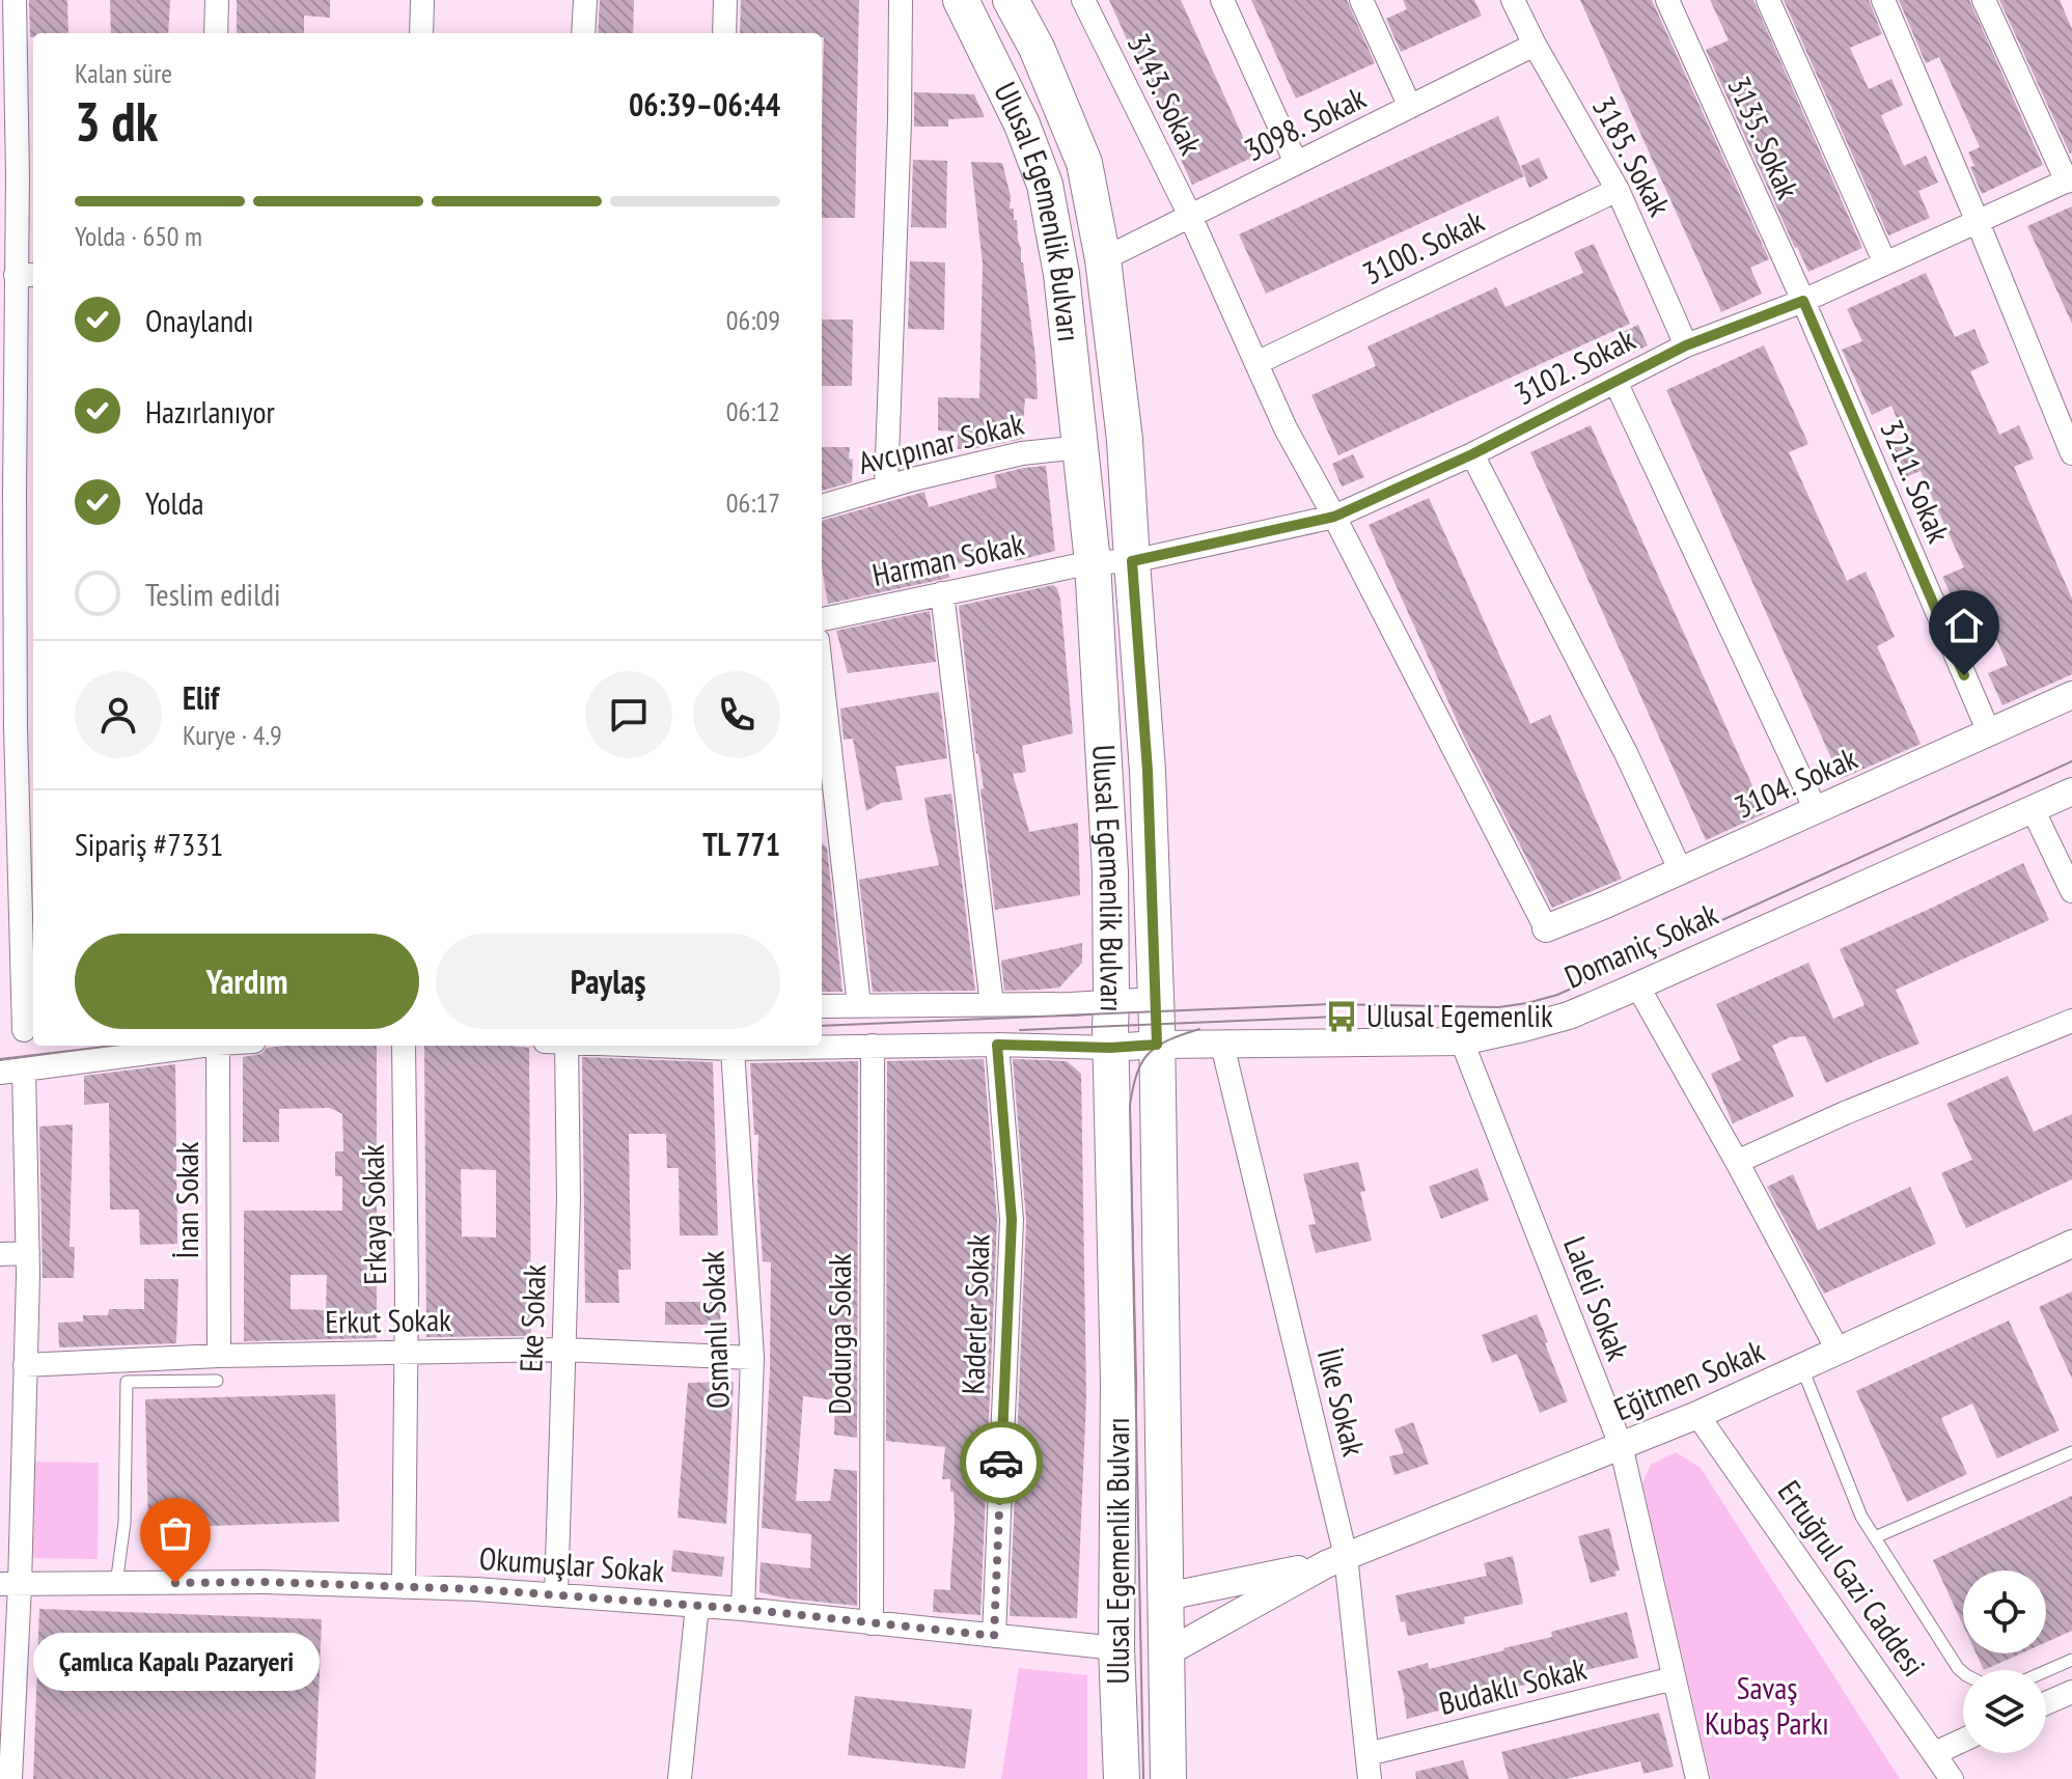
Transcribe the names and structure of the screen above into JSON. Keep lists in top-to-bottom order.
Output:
{
  "streets": {
    "main road": ["Ulusal Egemenlik Bulvarı"],
    "street": [
      "3143. Sokak",
      "3098. Sokak",
      "3135. Sokak",
      "3185. Sokak",
      "3100. Sokak",
      "3102. Sokak",
      "Avcıpınar Sokak",
      "3211. Sokak",
      "Harman Sokak",
      "3104. Sokak",
      "Domaniç Sokak",
      "İnan Sokak",
      "Erkaya Sokak",
      "Laleli Sokak",
      "Kaderler Sokak",
      "Eke Sokak",
      "Erkut Sokak",
      "Osmanlı Sokak",
      "Dodurga Sokak",
      "Eğitmen Sokak",
      "İlke Sokak",
      "Okumuşlar Sokak",
      "Ertuğrul Gazi Caddesi",
      "Budaklı Sokak"
    ]
  },
  "crossings": [
    ["3143. Sokak", "3098. Sokak"],
    ["3143. Sokak", "3100. Sokak"],
    ["3143. Sokak", "3102. Sokak"],
    ["3143. Sokak", "3104. Sokak"],
    ["3098. Sokak", "3185. Sokak"],
    ["3098. Sokak", "Ulusal Egemenlik Bulvarı"],
    ["3135. Sokak", "3102. Sokak"],
    ["3135. Sokak", "3211. Sokak"],
    ["3185. Sokak", "3100. Sokak"],
    ["3185. Sokak", "3102. Sokak"],
    ["Ulusal Egemenlik Bulvarı", "3102. Sokak"],
    ["Ulusal Egemenlik Bulvarı", "Avcıpınar Sokak"],
    ["Ulusal Egemenlik Bulvarı", "Harman Sokak"],
    ["Ulusal Egemenlik Bulvarı", "Domaniç Sokak"],
    ["Ulusal Egemenlik Bulvarı", "Eğitmen Sokak"],
    ["Ulusal Egemenlik Bulvarı", "Okumuşlar Sokak"],
    ["3102. Sokak", "3211. Sokak"],
    ["3102. Sokak", "Harman Sokak"],
    ["3211. Sokak", "3104. Sokak"],
    ["Domaniç Sokak", "Laleli Sokak"],
    ["Domaniç Sokak", "İlke Sokak"],
    ["İnan Sokak", "Erkut Sokak"],
    ["Erkaya Sokak", "Erkut Sokak"],
    ["Erkaya Sokak", "Okumuşlar Sokak"],
    ["Laleli Sokak", "Eğitmen Sokak"],
    ["Laleli Sokak", "Budaklı Sokak"],
    ["Kaderler Sokak", "Okumuşlar Sokak"],
    ["Eke Sokak", "Erkut Sokak"],
    ["Eke Sokak", "Okumuşlar Sokak"],
    ["Erkut Sokak", "Osmanlı Sokak"],
    ["Osmanlı Sokak", "Okumuşlar Sokak"],
    ["Dodurga Sokak", "Okumuşlar Sokak"],
    ["Eğitmen Sokak", "İlke Sokak"],
    ["Eğitmen Sokak", "Ertuğrul Gazi Caddesi"],
    ["İlke Sokak", "Budaklı Sokak"]
  ],
  "parks": ["Savaş Kubaş Parkı"],
  "places": {
    "bus stop": ["Ulusal Egemenlik"],
    "other": ["Çamlıca Kapalı Pazaryeri"]
  },
  "page": {
    "heading": ["3 dk", "Kalan süre", "06:39–06:44"],
    "panel": [
      "Elif",
      "Kurye · 4.9",
      "Sipariş #7331",
      "TL 771"
    ],
    "bar": "Yolda · 650 m",
    "list": [
      ["Onaylandı", "06:09"],
      ["Hazırlanıyor", "06:12"],
      ["Yolda", "06:17"],
      "Teslim edildi"
    ],
    "buttons": ["Yardım", "Paylaş"],
    "bubble": "Çamlıca Kapalı Pazaryeri"
  }
}
